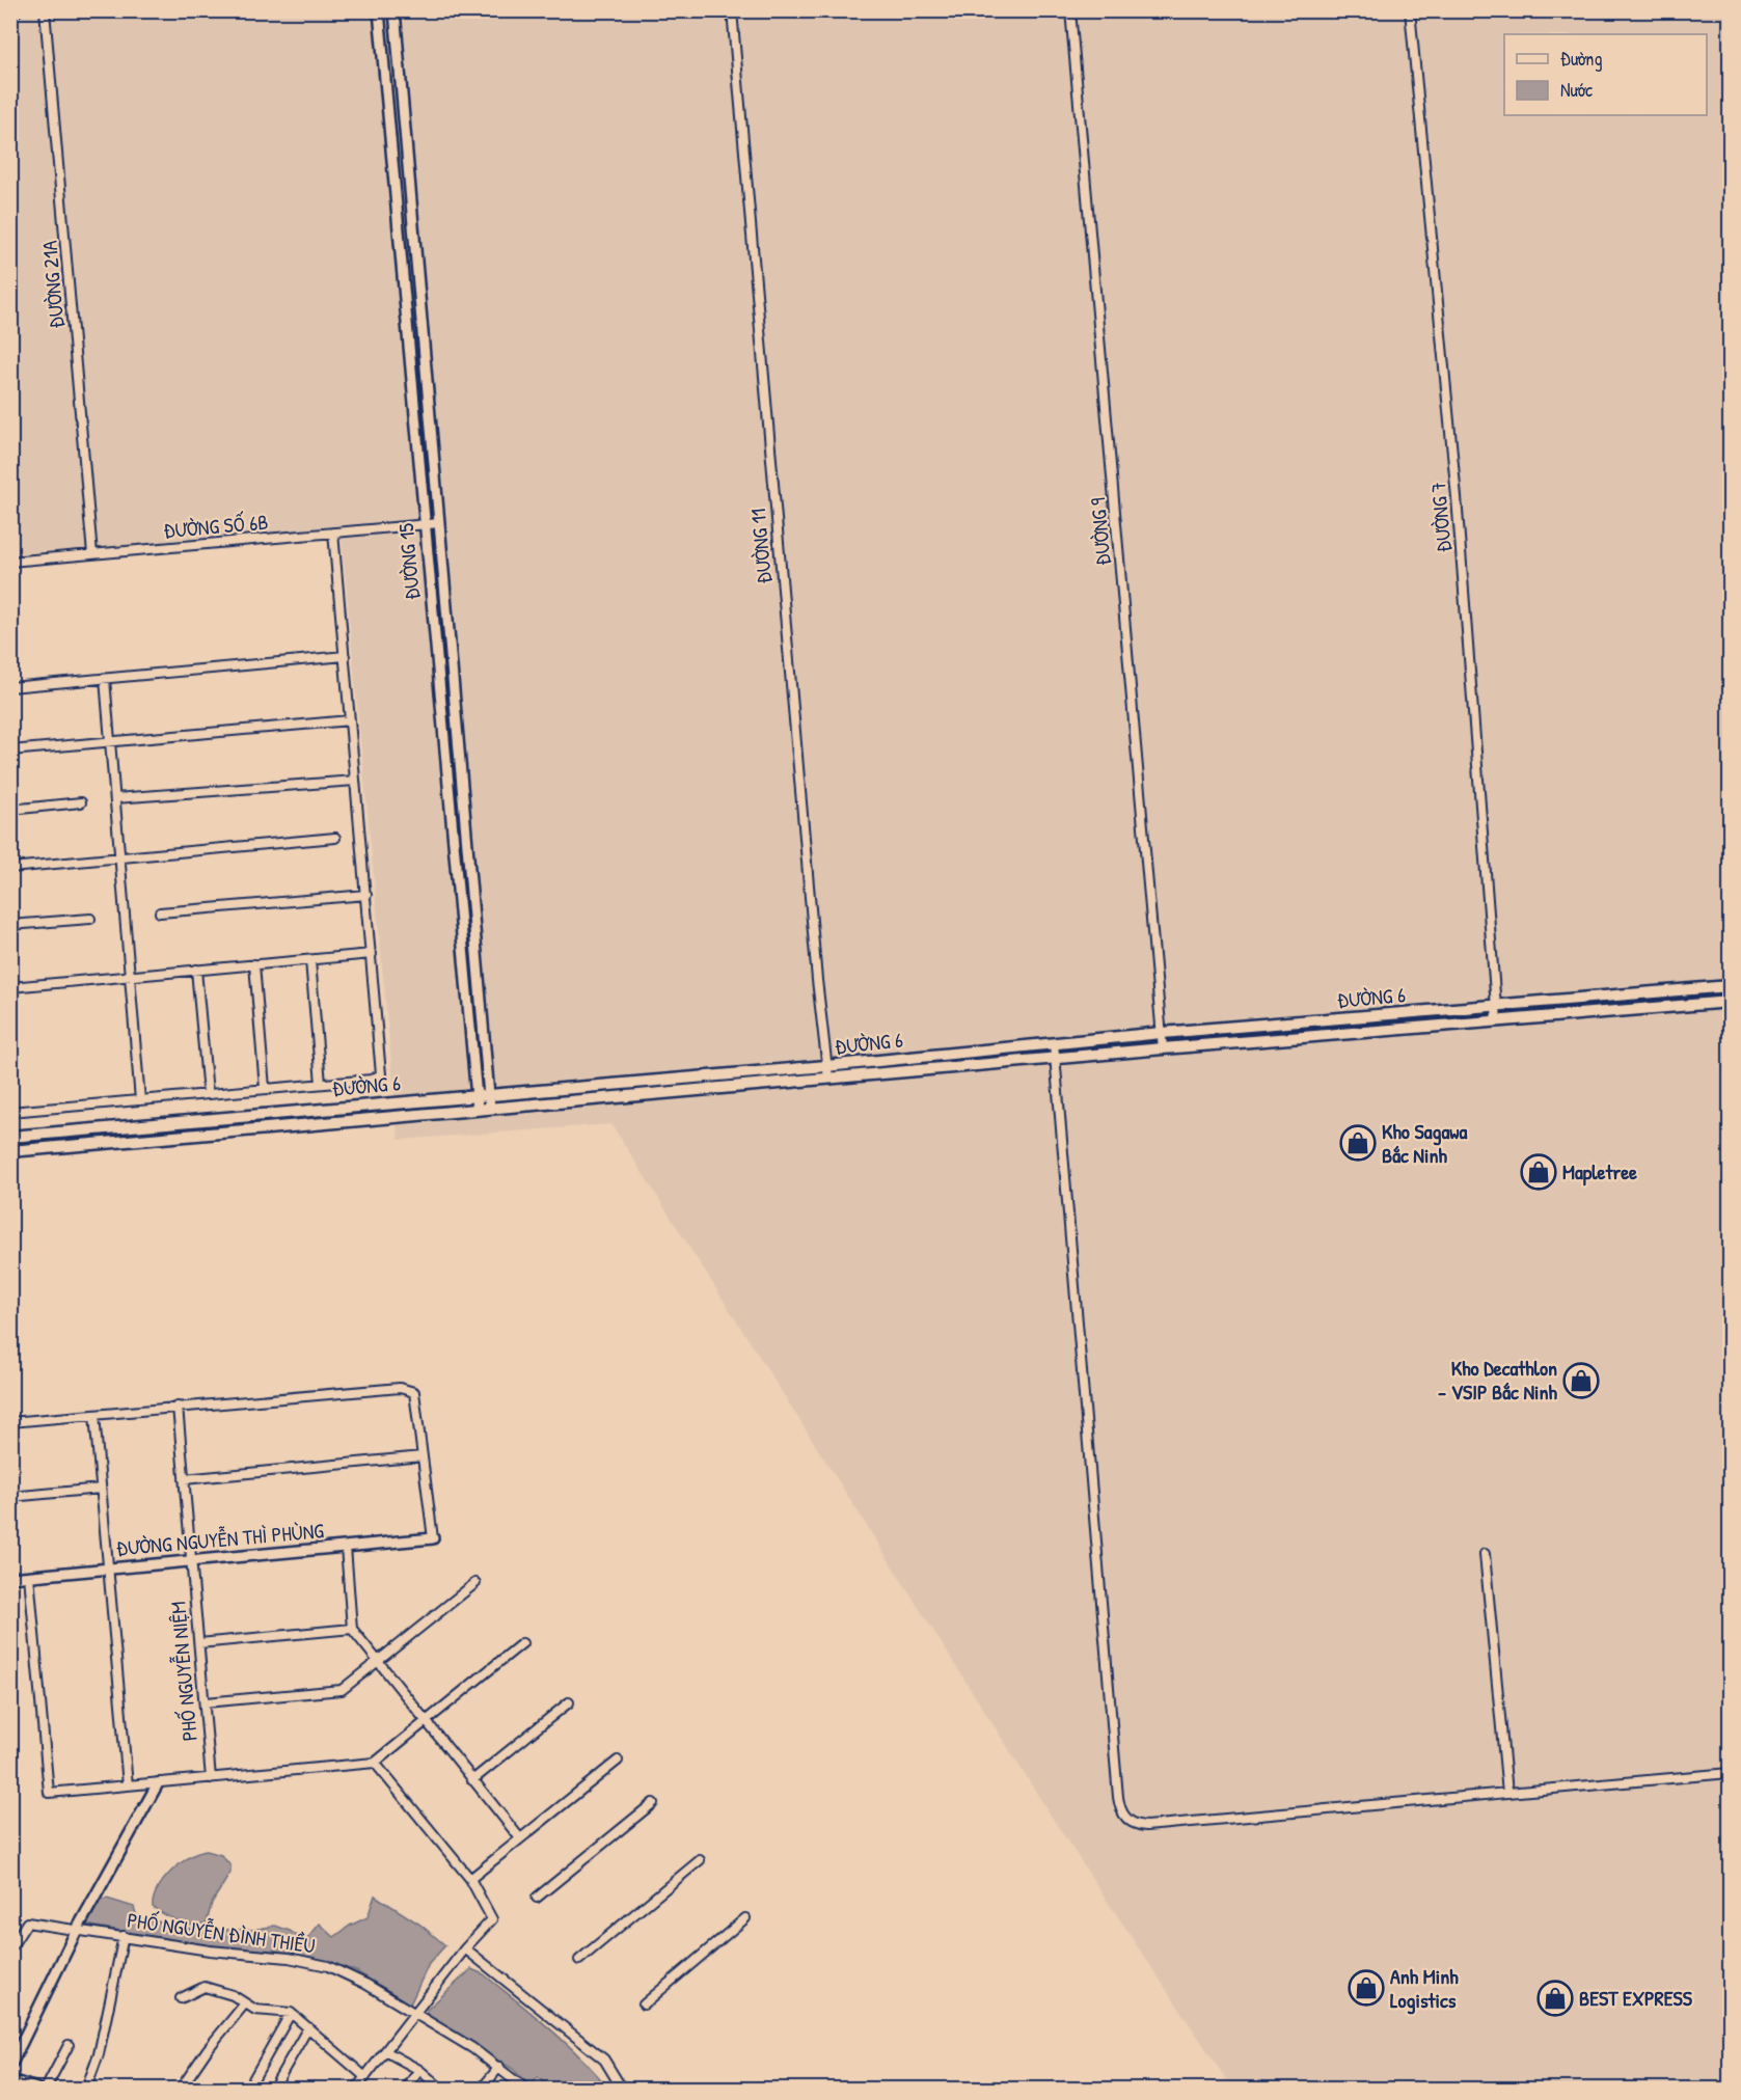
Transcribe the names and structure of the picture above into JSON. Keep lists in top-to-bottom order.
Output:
{
  "streets": {
    "main road": ["ĐƯỜNG 6"],
    "street": [
      "ĐƯỜNG 21A",
      "ĐƯỜNG 7",
      "ĐƯỜNG SỐ 6B",
      "ĐƯỜNG 9",
      "ĐƯỜNG 11",
      "ĐƯỜNG 15",
      "ĐƯỜNG NGUYỄN THÌ PHÙNG",
      "PHỐ NGUYỄN NIỆM",
      "PHỐ NGUYỄN ĐÌNH THIỀU"
    ]
  },
  "crossings": [
    ["ĐƯỜNG 21A", "ĐƯỜNG SỐ 6B"],
    ["ĐƯỜNG 7", "ĐƯỜNG 6"],
    ["ĐƯỜNG SỐ 6B", "ĐƯỜNG 15"],
    ["ĐƯỜNG 9", "ĐƯỜNG 6"],
    ["ĐƯỜNG 11", "ĐƯỜNG 6"],
    ["ĐƯỜNG 15", "ĐƯỜNG 6"],
    ["ĐƯỜNG NGUYỄN THÌ PHÙNG", "PHỐ NGUYỄN NIỆM"]
  ],
  "places": {
    "shop": [
      "Kho Sagawa Bắc Ninh",
      "Mapletree",
      "Kho Decathlon - VSIP Bắc Ninh",
      "Anh Minh Logistics",
      "BEST EXPRESS"
    ]
  },
  "legend": ["Đường", "Nước"]
}
